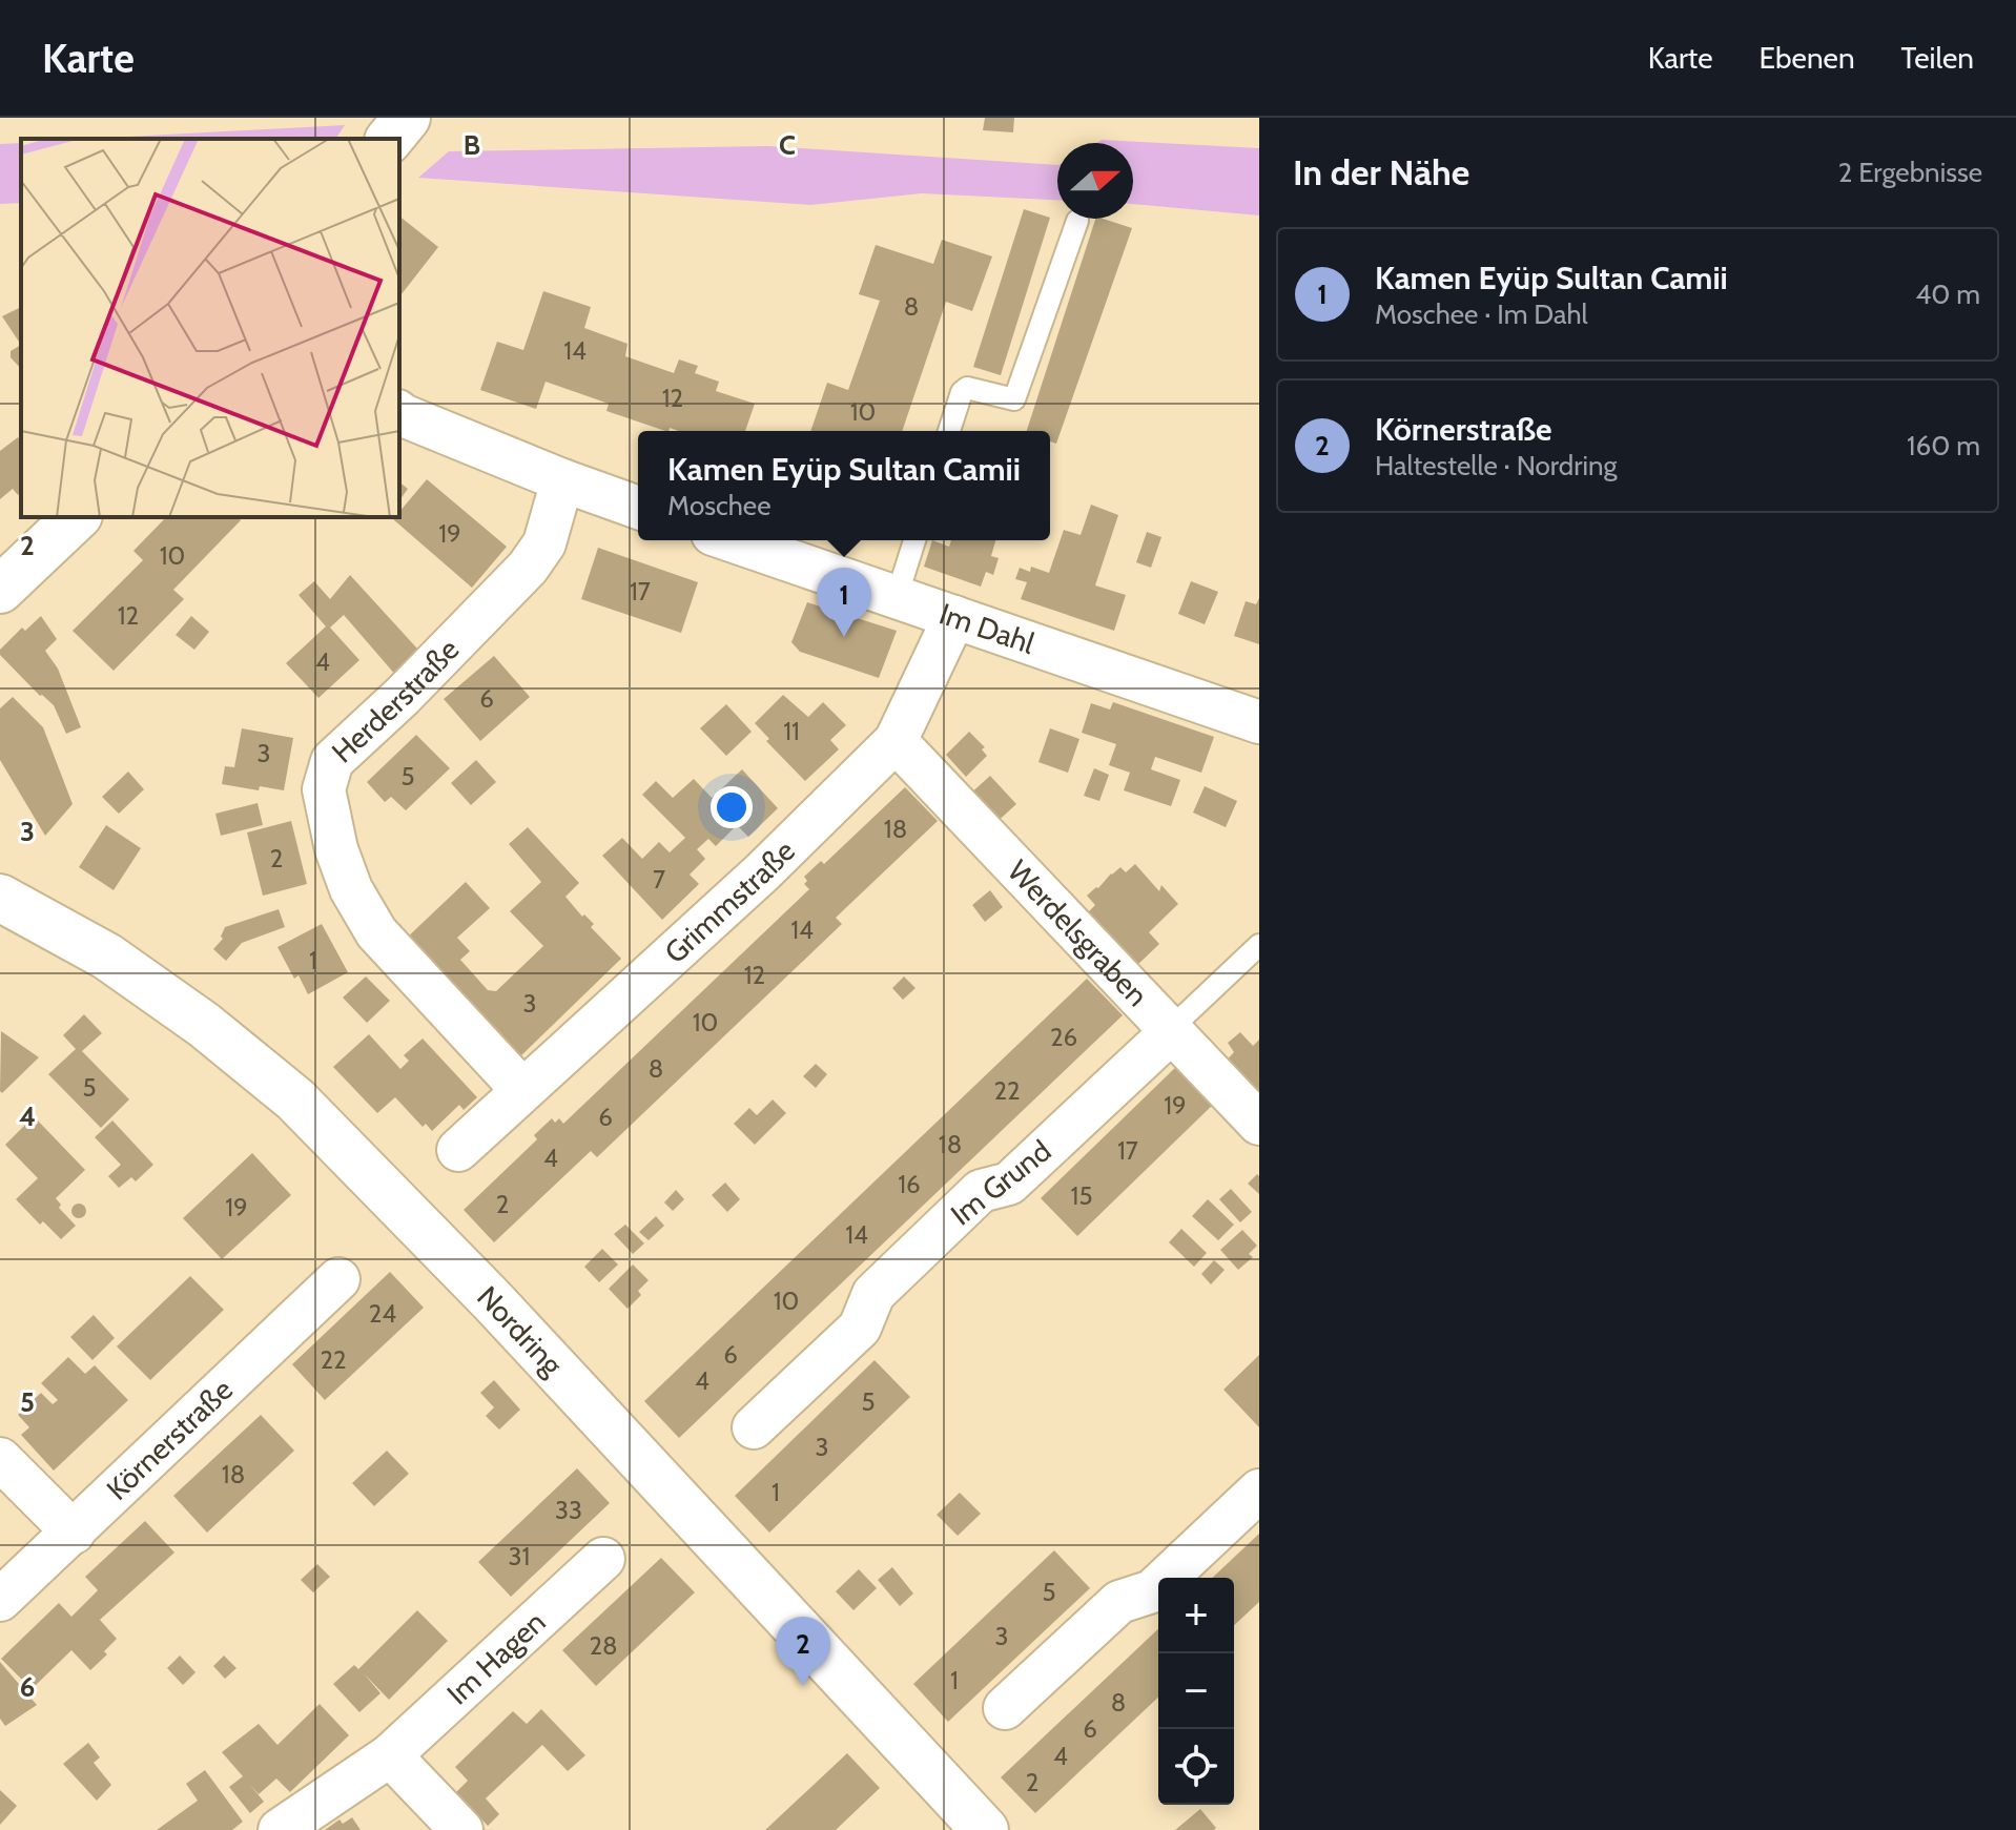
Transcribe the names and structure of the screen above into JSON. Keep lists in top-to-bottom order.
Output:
{
  "streets": {
    "main road": ["Nordring"],
    "street": [
      "Im Dahl",
      "Herderstraße",
      "Grimmstraße",
      "Werdelsgraben",
      "Im Grund",
      "Körnerstraße",
      "Im Hagen"
    ]
  },
  "crossings": [
    ["Im Dahl", "Grimmstraße"],
    ["Herderstraße", "Grimmstraße"],
    ["Grimmstraße", "Werdelsgraben"],
    ["Werdelsgraben", "Im Grund"]
  ],
  "house_numbers": [
    "8",
    "14",
    "12",
    "10",
    "19",
    "10",
    "17",
    "12",
    "4",
    "6",
    "11",
    "3",
    "5",
    "18",
    "2",
    "7",
    "14",
    "1",
    "12",
    "3",
    "10",
    "26",
    "8",
    "5",
    "22",
    "19",
    "6",
    "18",
    "17",
    "4",
    "16",
    "15",
    "2",
    "19",
    "14",
    "10",
    "24",
    "6",
    "22",
    "4",
    "5",
    "3",
    "18",
    "1",
    "33",
    "31",
    "5",
    "3",
    "28",
    "1",
    "8",
    "6",
    "4",
    "2"
  ],
  "north": "right",
  "page": {
    "header": "Karte",
    "nav": ["Karte", "Ebenen", "Teilen"],
    "heading": ["In der Nähe", "2 Ergebnisse"],
    "list": [
      {
        "mark": "1",
        "name": "Kamen Eyüp Sultan Camii",
        "note": "Moschee · Im Dahl",
        "value": "40 m"
      },
      {
        "mark": "2",
        "name": "Körnerstraße",
        "note": "Haltestelle · Nordring",
        "value": "160 m"
      }
    ],
    "popup": ["Kamen Eyüp Sultan Camii", "Moschee"],
    "pins": ["1", "2"],
    "map_buttons": ["+", "−"]
  },
  "grid": {
    "columns": ["B", "C"],
    "rows": [
      "2",
      "3",
      "4",
      "5",
      "6"
    ]
  }
}
